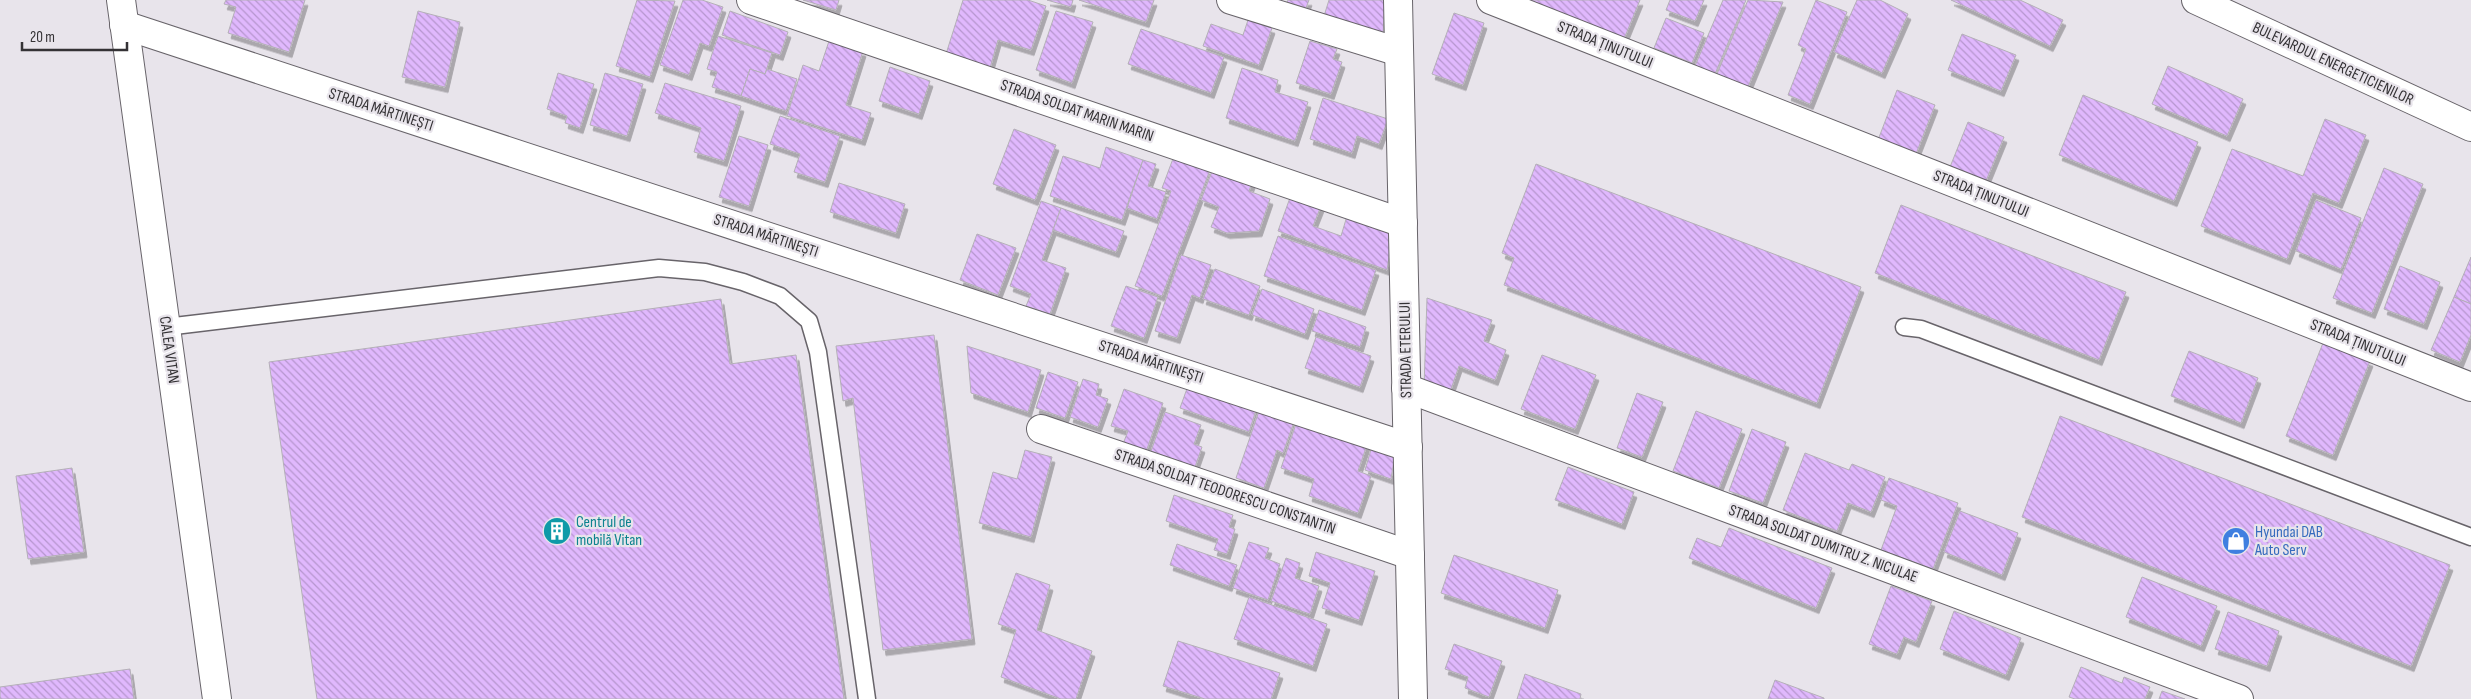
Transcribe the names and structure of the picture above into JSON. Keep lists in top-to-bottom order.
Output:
{
  "streets": {
    "street": [
      "STRADA ȚINUTULUI",
      "BULEVARDUL ENERGETICIENILOR",
      "STRADA MĂRTINEȘTI",
      "STRADA SOLDAT MARIN MARIN",
      "CALEA VITAN",
      "STRADA ETERULUI",
      "STRADA SOLDAT TEODORESCU CONSTANTIN",
      "STRADA SOLDAT DUMITRU Z. NICULAE"
    ]
  },
  "crossings": [
    ["STRADA MĂRTINEȘTI", "CALEA VITAN"],
    ["STRADA MĂRTINEȘTI", "STRADA ETERULUI"],
    ["STRADA SOLDAT MARIN MARIN", "STRADA ETERULUI"],
    ["STRADA ETERULUI", "STRADA SOLDAT TEODORESCU CONSTANTIN"],
    ["STRADA ETERULUI", "STRADA SOLDAT DUMITRU Z. NICULAE"]
  ],
  "places": {
    "building": ["Centrul de mobilă Vitan"],
    "shop": ["Hyundai DAB Auto Serv"]
  },
  "scale_bar": "20 m"
}
